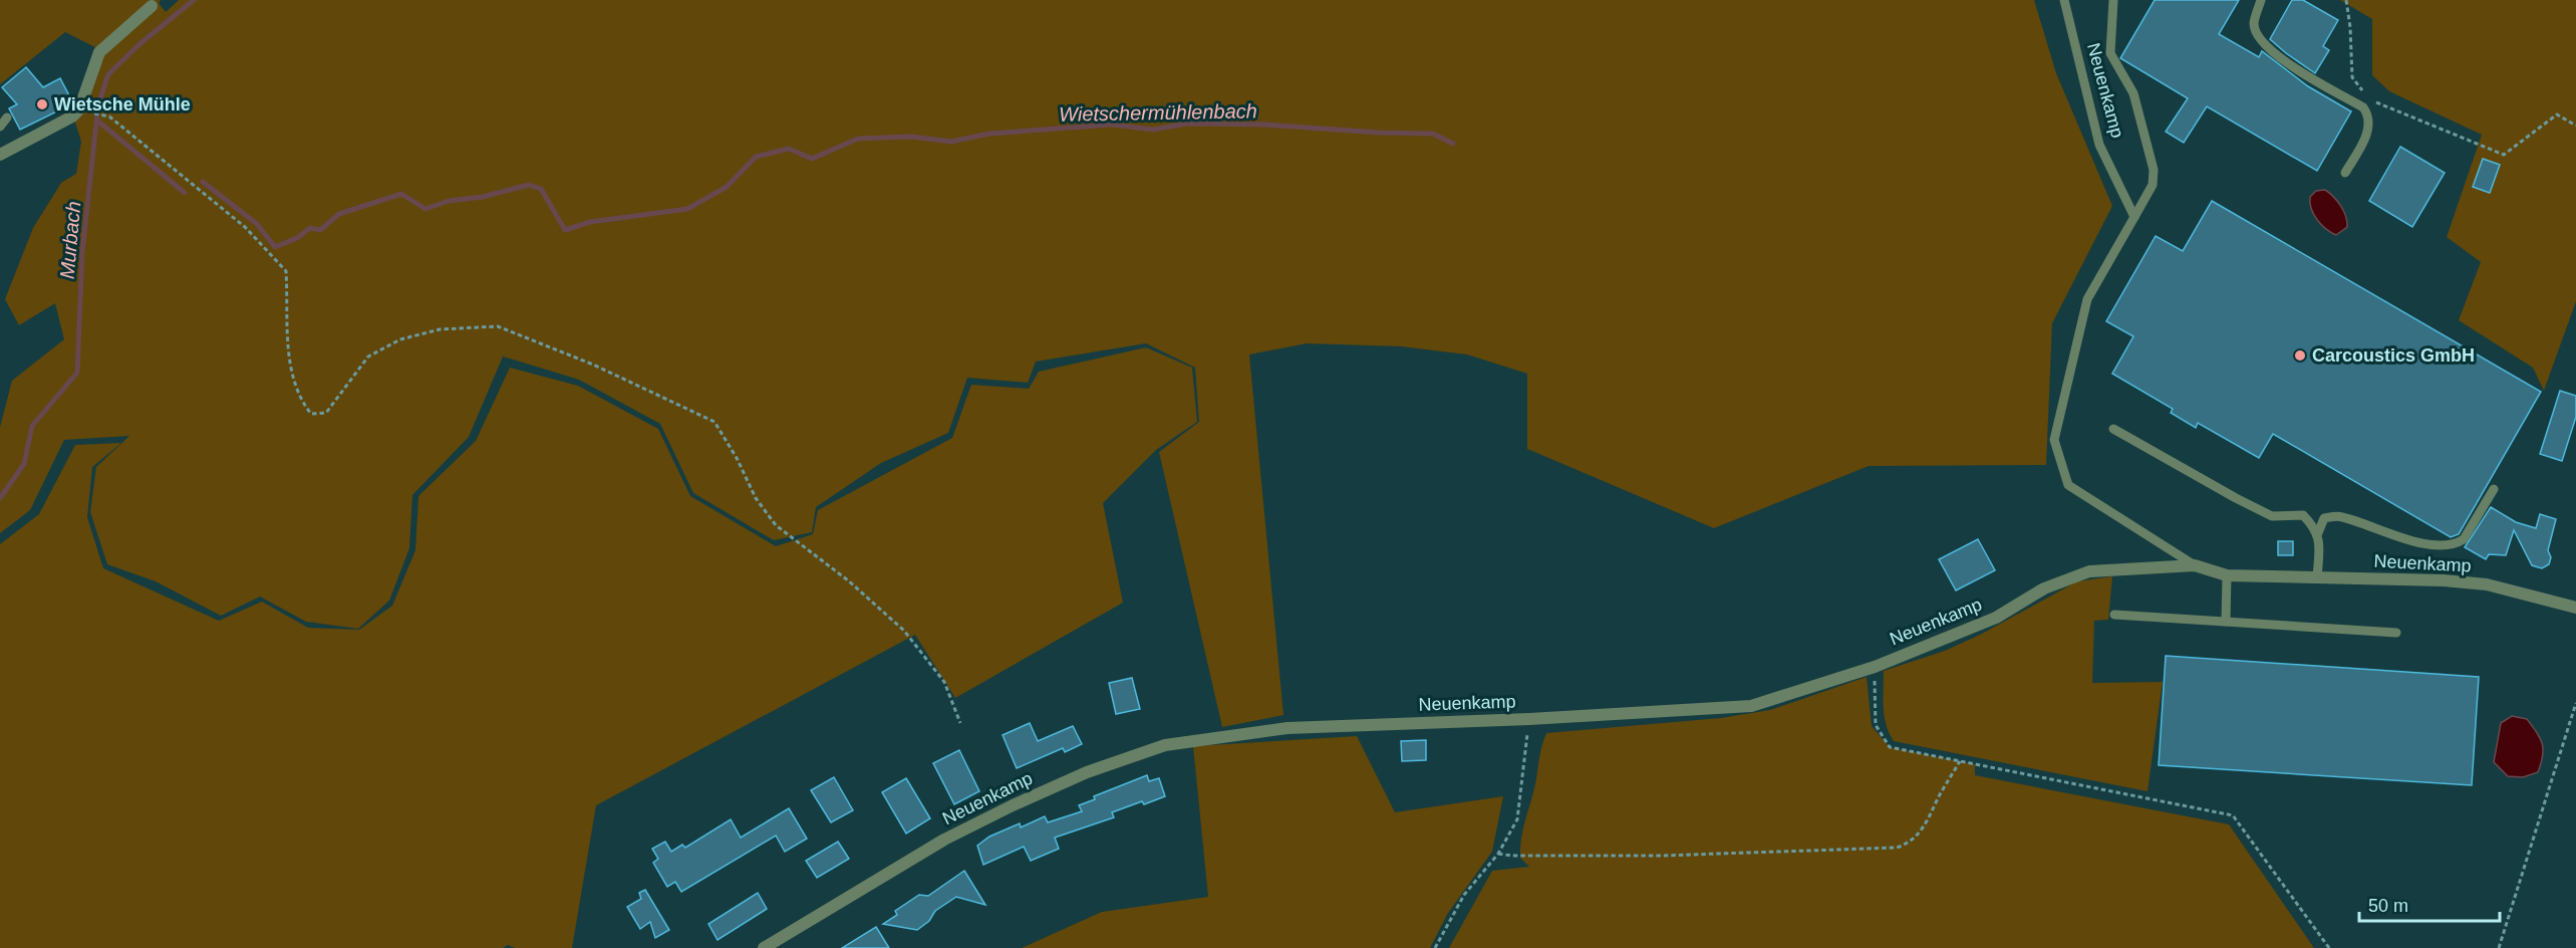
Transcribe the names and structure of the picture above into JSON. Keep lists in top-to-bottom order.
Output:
{
  "streets": {
    "street": ["Neuenkamp"]
  },
  "water": ["Wietschermühlenbach", "Murbach"],
  "places": ["Wietsche Mühle", "Carcoustics GmbH"],
  "scale_bar": "50 m"
}
